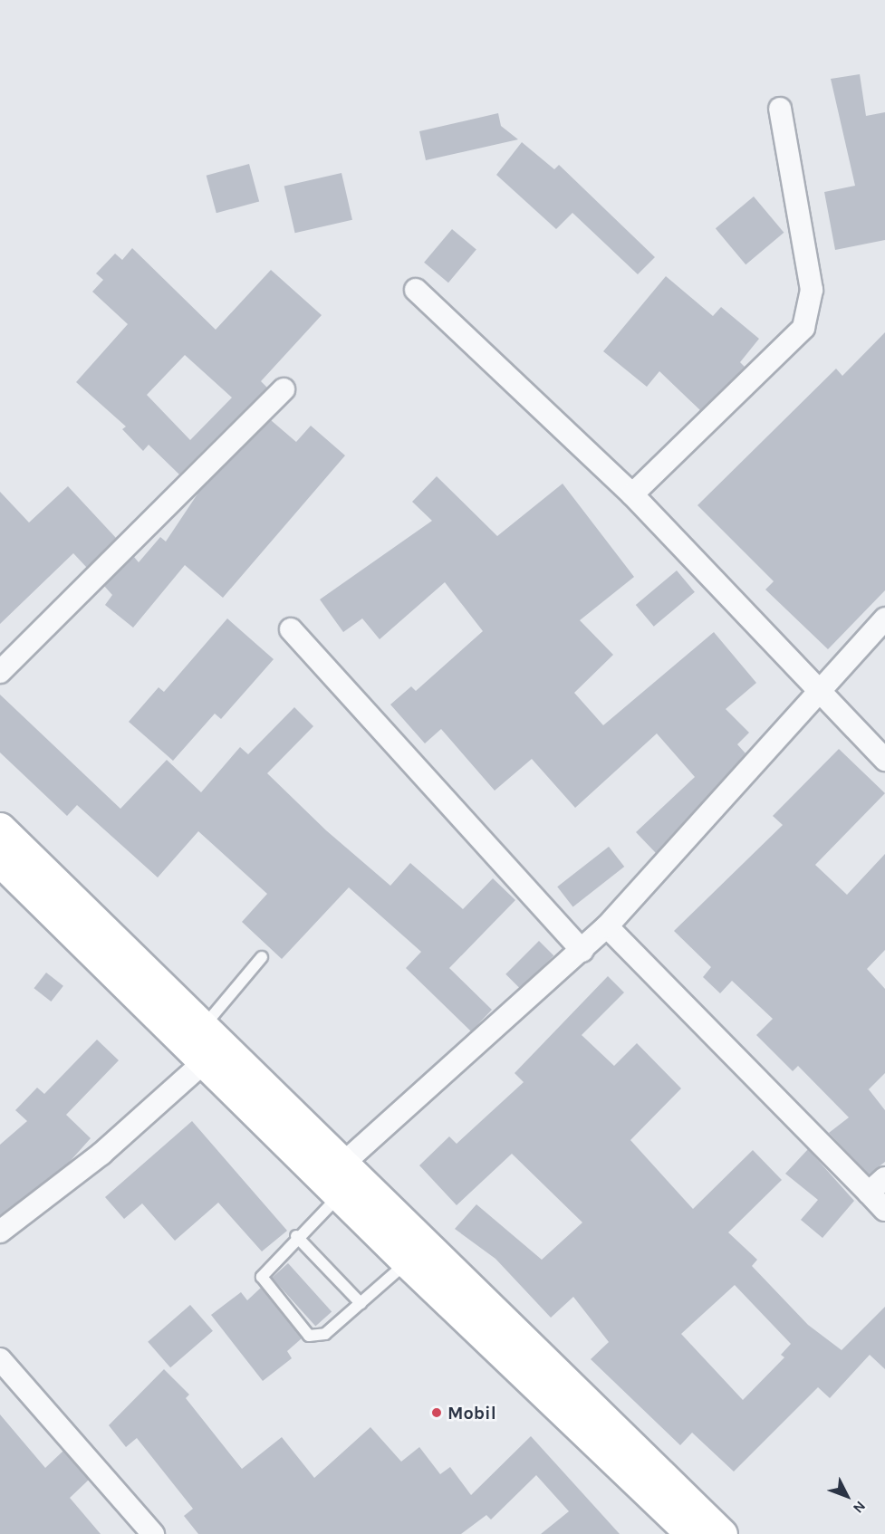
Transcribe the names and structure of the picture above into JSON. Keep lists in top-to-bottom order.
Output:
{
  "places": ["Mobil"],
  "north": "bottom right"
}
